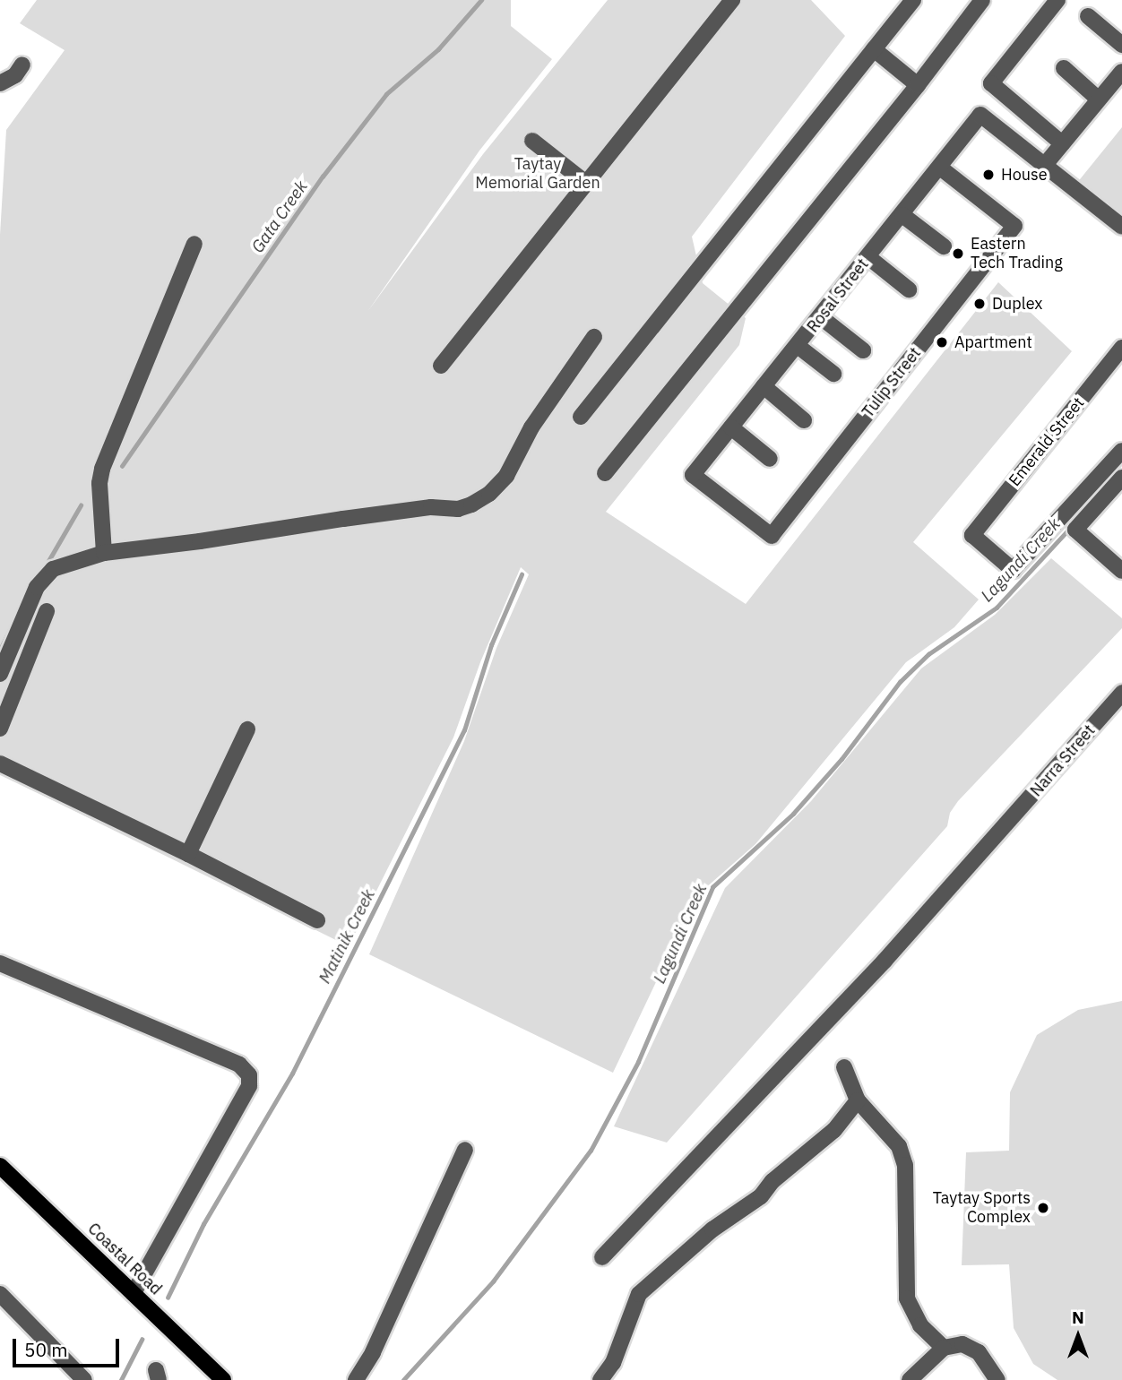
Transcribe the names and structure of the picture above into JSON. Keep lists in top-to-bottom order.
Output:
{
  "streets": {
    "main road": ["Coastal Road"],
    "street": [
      "Rosal Street",
      "Tulip Street",
      "Emerald Street",
      "Narra Street"
    ]
  },
  "crossings": [
    ["Rosal Street", "Tulip Street"]
  ],
  "water": ["Gata Creek", "Lagundi Creek", "Matinik Creek"],
  "parks": ["Taytay Memorial Garden"],
  "places": [
    "House",
    "Eastern Tech Trading",
    "Duplex",
    "Apartment",
    "Taytay Sports Complex"
  ],
  "scale_bar": "50 m",
  "north": "top"
}
